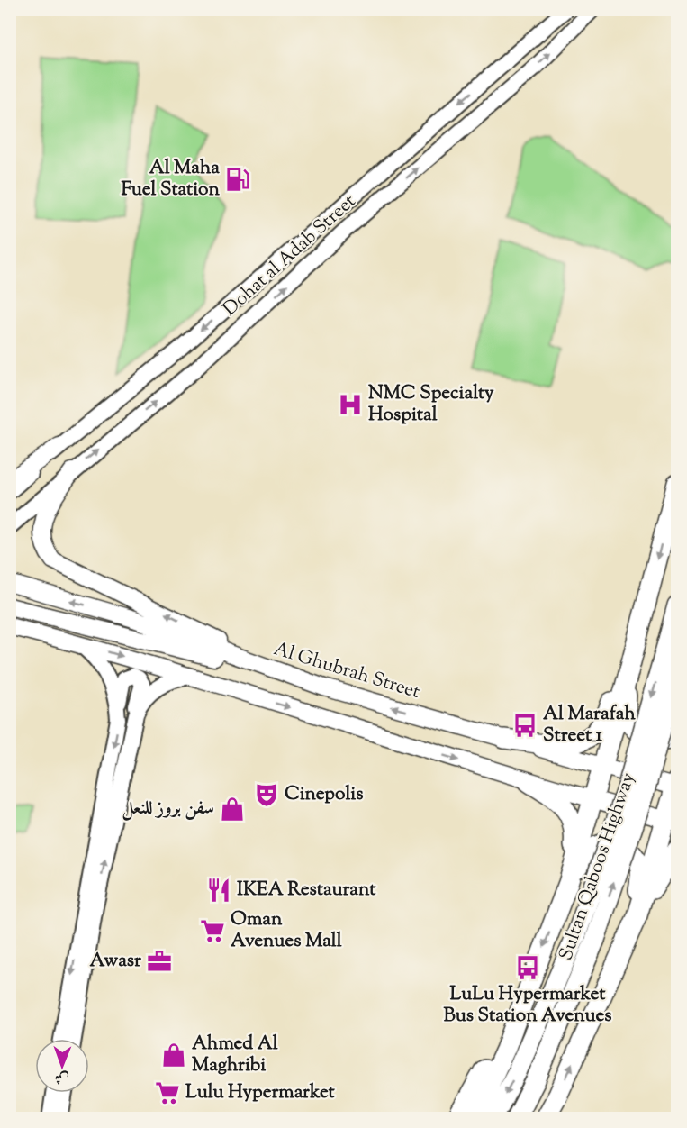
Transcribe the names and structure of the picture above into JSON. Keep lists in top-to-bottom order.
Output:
{
  "streets": {
    "highway": ["Sultan Qaboos Highway"],
    "main road": ["Dohat al Adab Street", "Al Ghubrah Street"]
  },
  "places": {
    "fuel station": ["Al Maha Fuel Station"],
    "hospital": ["NMC Specialty Hospital"],
    "bus stop": ["Al Marafah Street_1", "LuLu Hypermarket Bus Station Avenues"],
    "theatre": ["Cinepolis"],
    "shop": ["سفن بروز للنعل", "Ahmed Al Maghribi"],
    "restaurant": ["IKEA Restaurant"],
    "supermarket": ["Oman Avenues Mall", "Lulu Hypermarket"],
    "office": ["Awasr"]
  },
  "north": "bottom"
}
